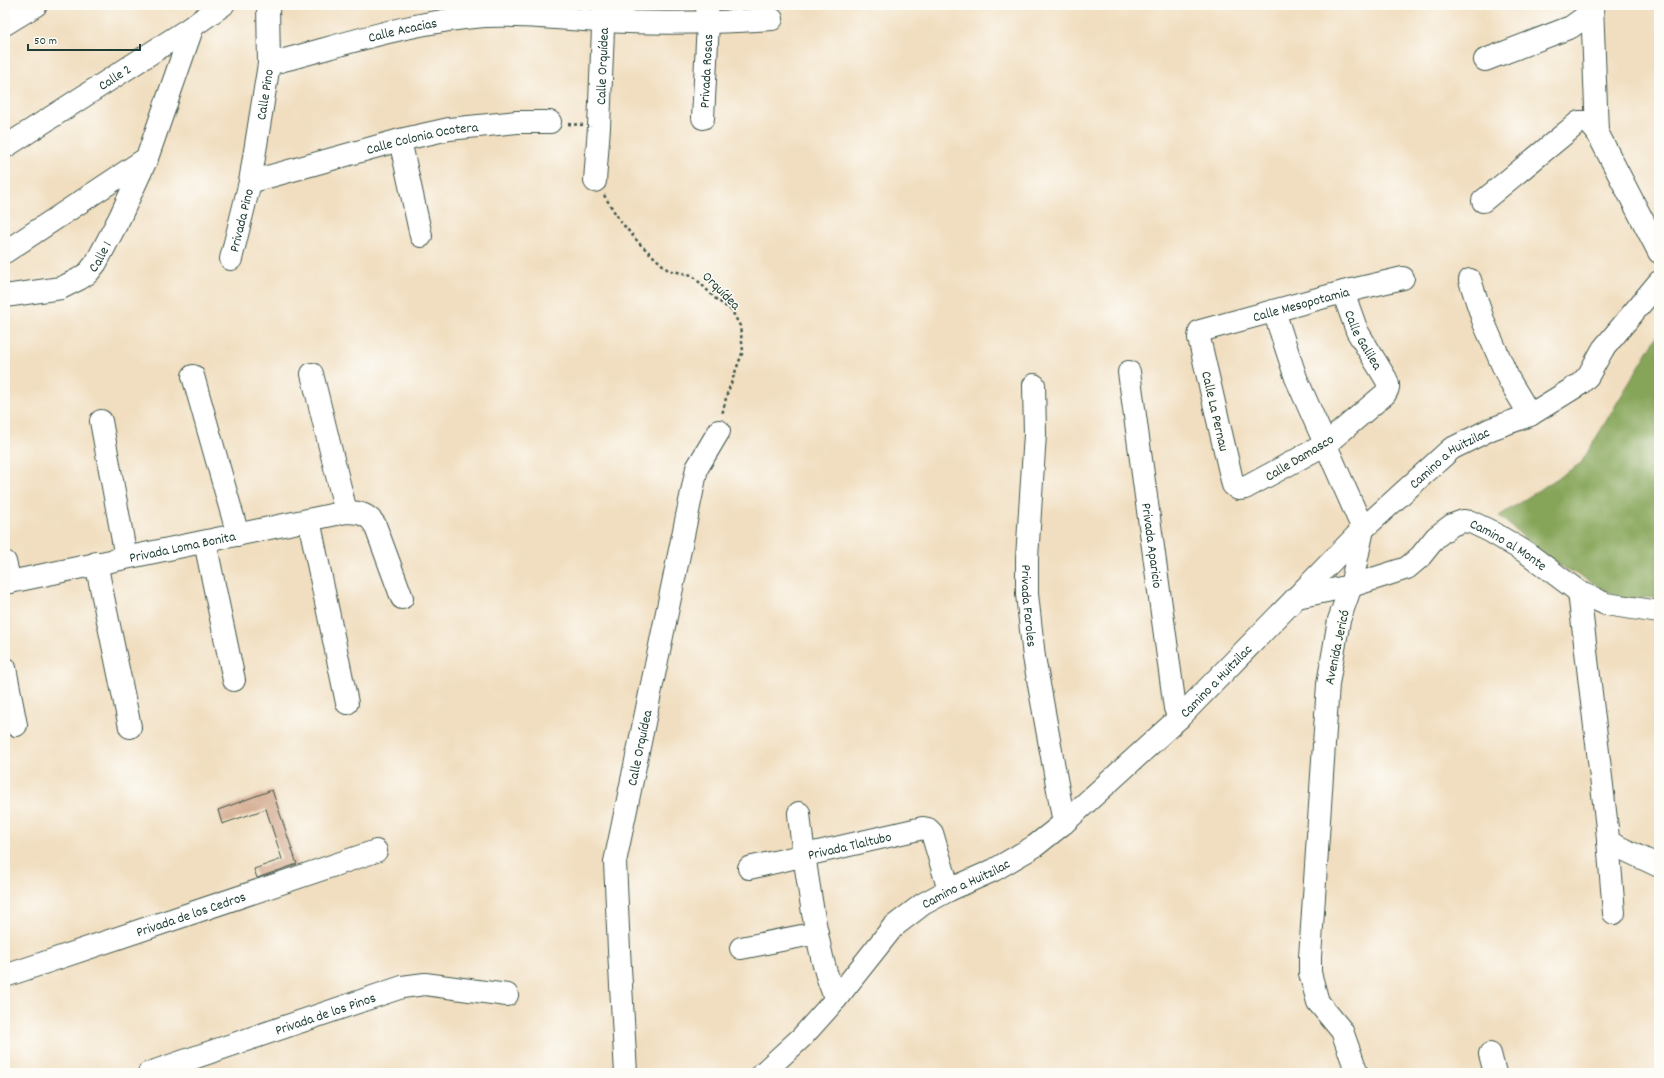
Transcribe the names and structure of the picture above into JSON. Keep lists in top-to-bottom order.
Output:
{
  "streets": {
    "street": [
      "Calle Acacias",
      "Calle Orquídea",
      "Privada Rosas",
      "Calle 2",
      "Calle Pino",
      "Calle Colonia Ocotera",
      "Privada Pino",
      "Calle 1",
      "Calle Mesopotamia",
      "Calle Galilea",
      "Calle La Pernau",
      "Calle Damasco",
      "Camino a Huitzilac",
      "Privada Aparicio",
      "Privada Loma Bonita",
      "Camino al Monte",
      "Privada Faroles",
      "Avenida Jericó",
      "Privada Tlaltubo",
      "Privada de los Cedros",
      "Privada de los Pinos"
    ],
    "path": ["Orquídea"]
  },
  "crossings": [
    ["Calle Acacias", "Calle Orquídea"],
    ["Calle Acacias", "Privada Rosas"],
    ["Calle Acacias", "Calle Pino"],
    ["Calle Orquídea", "Orquídea"],
    ["Calle 2", "Calle 1"],
    ["Calle Pino", "Calle Colonia Ocotera"],
    ["Calle Pino", "Privada Pino"],
    ["Calle Colonia Ocotera", "Privada Pino"],
    ["Calle Mesopotamia", "Calle Galilea"],
    ["Calle Mesopotamia", "Calle La Pernau"],
    ["Calle Galilea", "Calle Damasco"],
    ["Calle La Pernau", "Calle Damasco"],
    ["Camino a Huitzilac", "Privada Aparicio"],
    ["Camino a Huitzilac", "Camino al Monte"],
    ["Camino a Huitzilac", "Privada Faroles"],
    ["Camino a Huitzilac", "Avenida Jericó"],
    ["Camino a Huitzilac", "Privada Tlaltubo"],
    ["Camino al Monte", "Avenida Jericó"]
  ],
  "scale_bar": "50 m"
}
